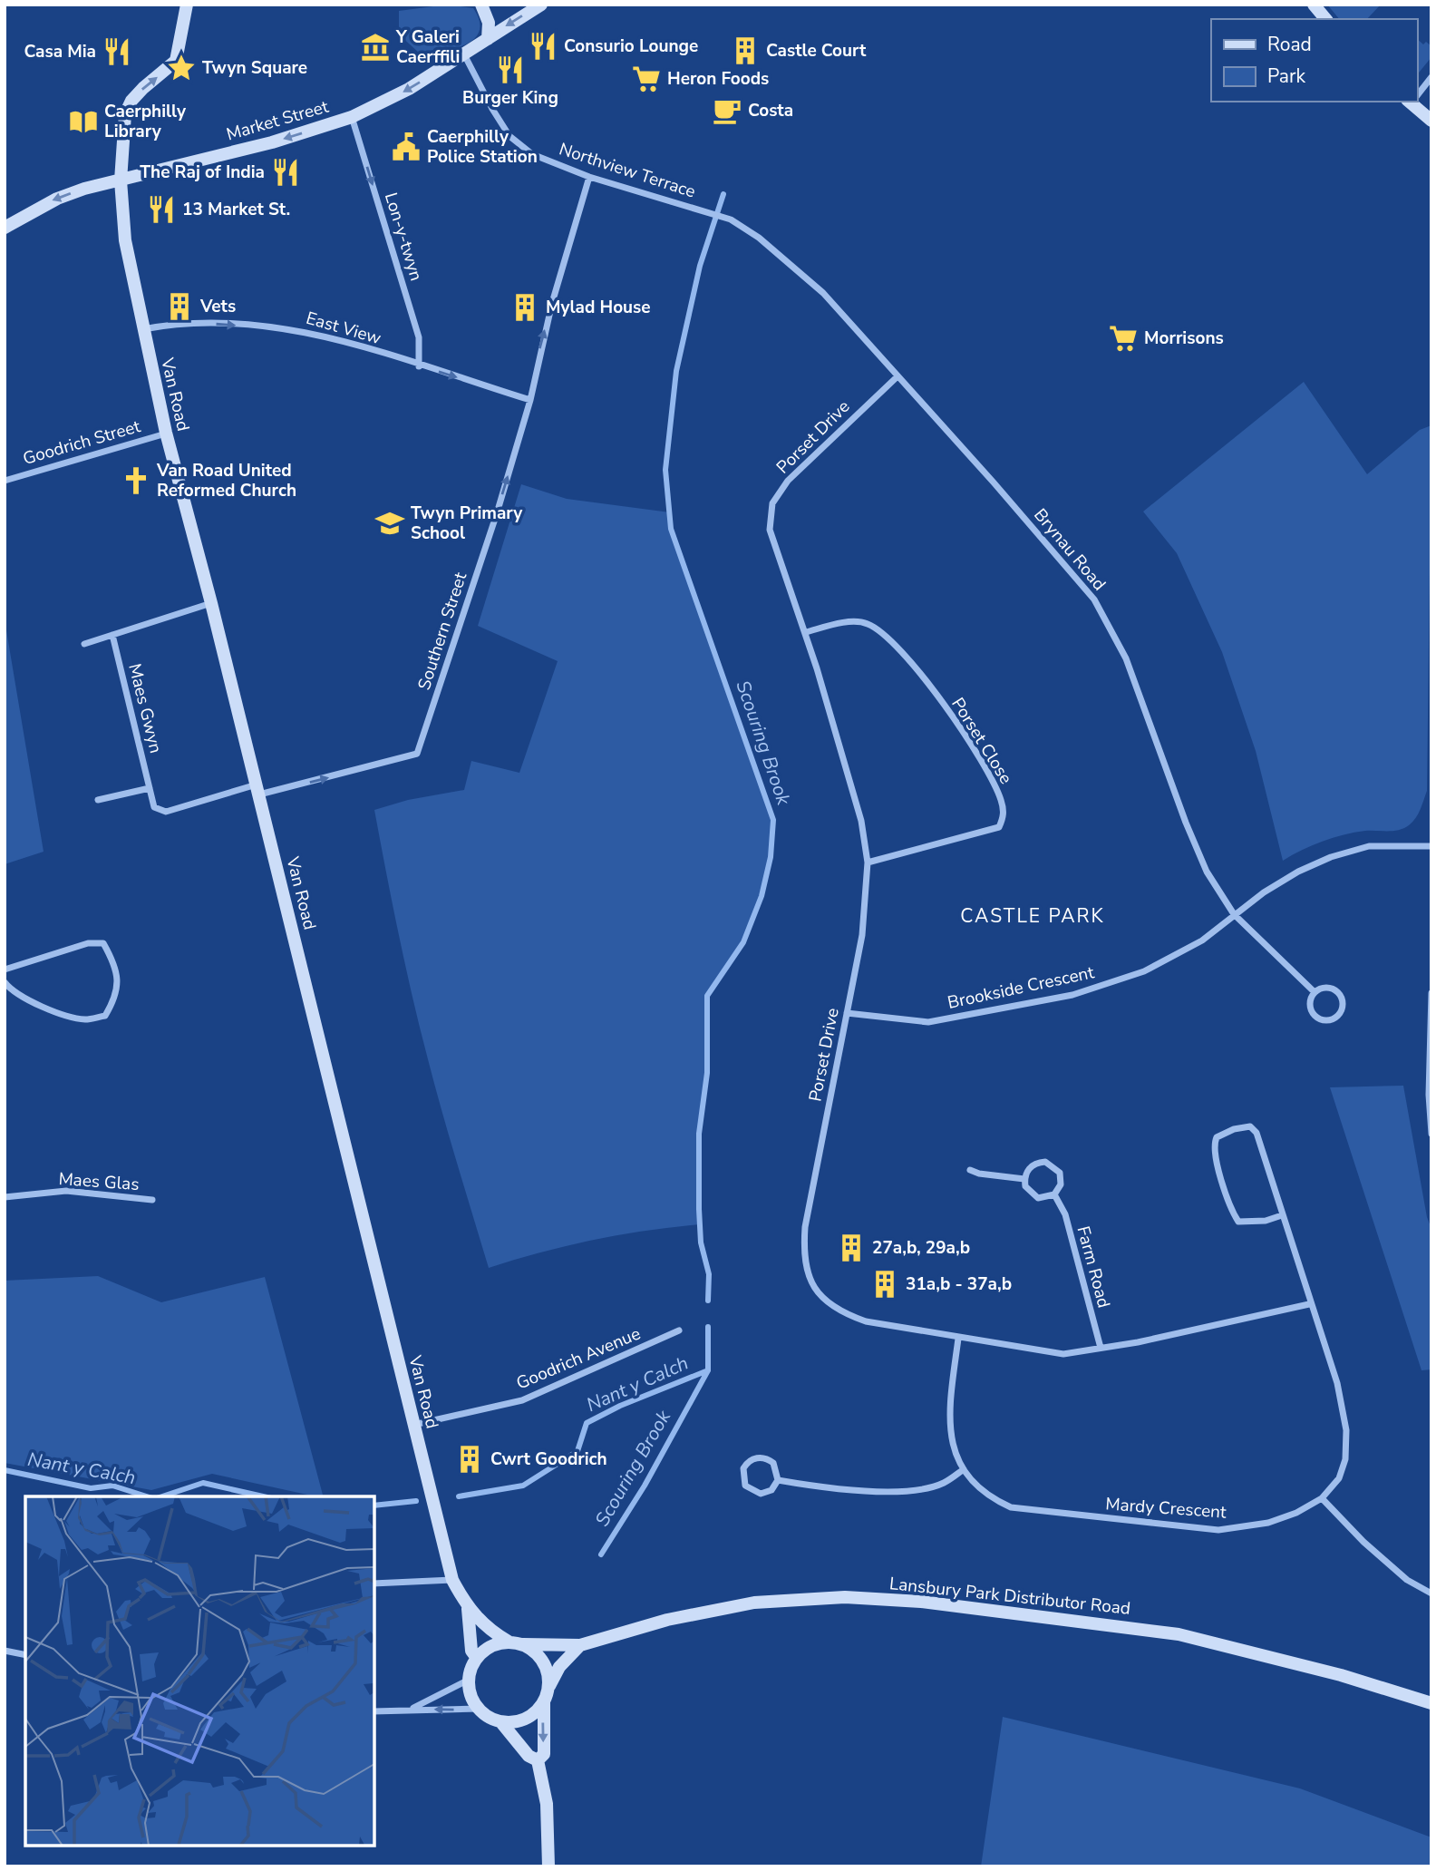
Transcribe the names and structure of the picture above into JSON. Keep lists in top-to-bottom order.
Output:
{
  "streets": {
    "street": [
      "Market Street",
      "Northview Terrace",
      "Lon-y-twyn",
      "East View",
      "Van Road",
      "Porset Drive",
      "Goodrich Street",
      "Brynau Road",
      "Southern Street",
      "Maes Gwyn",
      "Porset Close",
      "Brookside Crescent",
      "Maes Glas",
      "Farm Road",
      "Goodrich Avenue",
      "Mardy Crescent",
      "Lansbury Park Distributor Road"
    ]
  },
  "crossings": [
    ["Market Street", "Northview Terrace"],
    ["Market Street", "Lon-y-twyn"],
    ["Market Street", "Van Road"],
    ["Northview Terrace", "Brynau Road"],
    ["Northview Terrace", "Southern Street"],
    ["Lon-y-twyn", "East View"],
    ["East View", "Van Road"],
    ["East View", "Southern Street"],
    ["Van Road", "Goodrich Street"],
    ["Van Road", "Southern Street"],
    ["Van Road", "Maes Gwyn"],
    ["Van Road", "Goodrich Avenue"],
    ["Van Road", "Lansbury Park Distributor Road"],
    ["Porset Drive", "Brynau Road"],
    ["Porset Drive", "Porset Close"],
    ["Porset Drive", "Brookside Crescent"],
    ["Porset Drive", "Farm Road"],
    ["Porset Drive", "Mardy Crescent"],
    ["Brynau Road", "Brookside Crescent"],
    ["Southern Street", "Maes Gwyn"]
  ],
  "one_way": [
    "Market Street",
    "Lon-y-twyn",
    "East View",
    "Southern Street"
  ],
  "districts": ["CASTLE PARK"],
  "water": ["Scouring Brook", "Nant y Calch"],
  "places": {
    "restaurant": [
      "Consurio Lounge",
      "Casa Mia",
      "Burger King",
      "The Raj of India",
      "13 Market St."
    ],
    "museum": ["Y Galeri Caerffili"],
    "building": [
      "Castle Court",
      "Vets",
      "Mylad House",
      "27a,b, 29a,b",
      "31a,b - 37a,b",
      "Cwrt Goodrich"
    ],
    "place": ["Twyn Square"],
    "supermarket": ["Heron Foods", "Morrisons"],
    "cafe": ["Costa"],
    "library": ["Caerphilly Library"],
    "public building": ["Caerphilly Police Station"],
    "church": ["Van Road United Reformed Church"],
    "school or university": ["Twyn Primary School"]
  },
  "legend": ["Road", "Park"]
}
